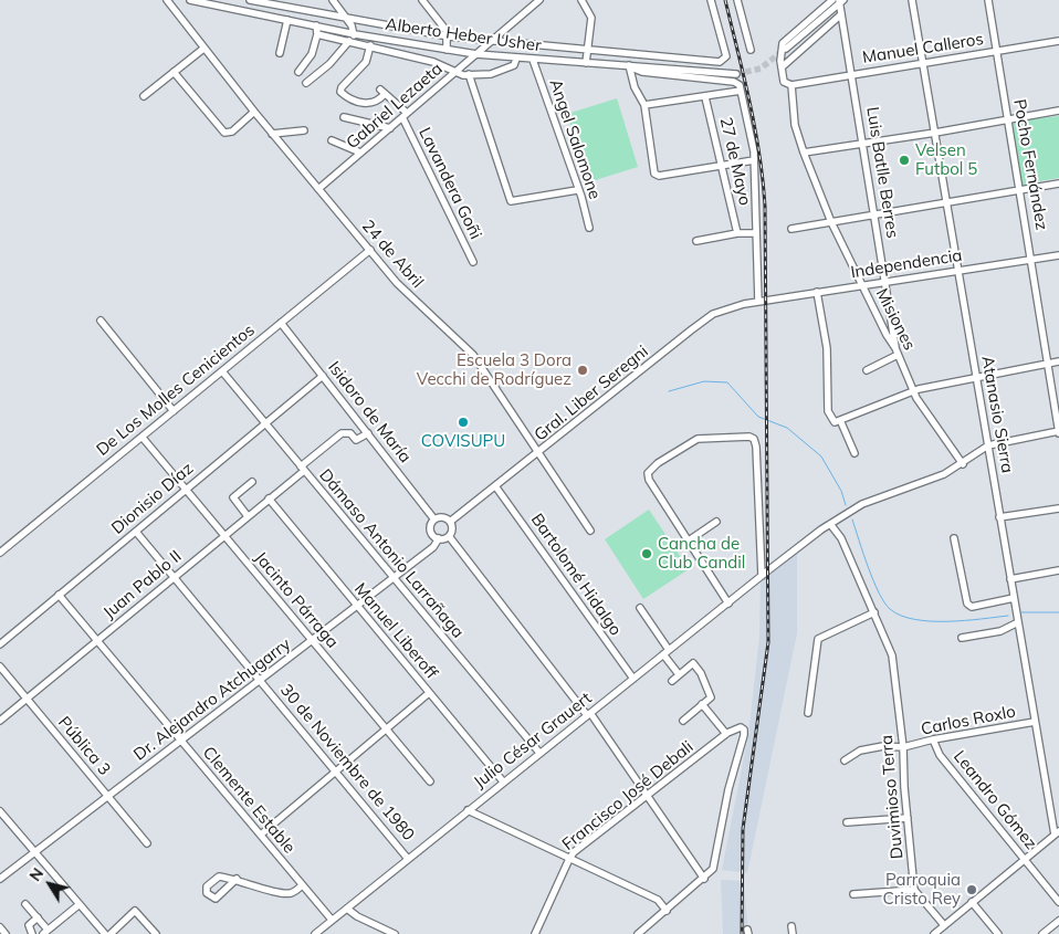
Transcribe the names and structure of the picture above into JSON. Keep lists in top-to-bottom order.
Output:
{
  "streets": {
    "street": [
      "Alberto Heber Usher",
      "Manuel Calleros",
      "Gabriel Lezaeta",
      "Angel Salomone",
      "27 de Mayo",
      "Pocho Fernández",
      "Luis Batlle Berres",
      "Lavandera Goñi",
      "24 de Abril",
      "Independencia",
      "Misiones",
      "De Los Molles Cenicientos",
      "Gral. Liber Seregni",
      "Isidoro de María",
      "Atanasio Sierra",
      "Dionisio Díaz",
      "Dámaso Antonio Larrañaga",
      "Bartolomé Hidalgo",
      "Juan Pablo II",
      "Jacinto Párraga",
      "Manuel Liberoff",
      "Dr. Alejandro Atchugarry",
      "Carlos Roxlo",
      "Julio César Grauert",
      "Pública 3",
      "30 de Noviembre de 1980",
      "Francisco José Debali",
      "Duvimioso Terra",
      "Clemente Estable",
      "Leandro Gómez"
    ]
  },
  "crossings": [
    ["Alberto Heber Usher", "Gabriel Lezaeta"],
    ["Alberto Heber Usher", "Angel Salomone"],
    ["Manuel Calleros", "Pocho Fernández"],
    ["Manuel Calleros", "Luis Batlle Berres"],
    ["Manuel Calleros", "Misiones"],
    ["Manuel Calleros", "Atanasio Sierra"],
    ["Gabriel Lezaeta", "Lavandera Goñi"],
    ["Gabriel Lezaeta", "24 de Abril"],
    ["Pocho Fernández", "Independencia"],
    ["Luis Batlle Berres", "Independencia"],
    ["Luis Batlle Berres", "Misiones"],
    ["24 de Abril", "De Los Molles Cenicientos"],
    ["24 de Abril", "Gral. Liber Seregni"],
    ["Independencia", "Misiones"],
    ["Independencia", "Gral. Liber Seregni"],
    ["Independencia", "Atanasio Sierra"],
    ["Misiones", "Julio César Grauert"],
    ["De Los Molles Cenicientos", "Isidoro de María"],
    ["De Los Molles Cenicientos", "Dámaso Antonio Larrañaga"],
    ["De Los Molles Cenicientos", "Jacinto Párraga"],
    ["Gral. Liber Seregni", "Isidoro de María"],
    ["Gral. Liber Seregni", "Bartolomé Hidalgo"],
    ["Gral. Liber Seregni", "Dr. Alejandro Atchugarry"],
    ["Isidoro de María", "Dionisio Díaz"],
    ["Isidoro de María", "Juan Pablo II"],
    ["Isidoro de María", "Dr. Alejandro Atchugarry"],
    ["Atanasio Sierra", "Carlos Roxlo"],
    ["Atanasio Sierra", "Julio César Grauert"],
    ["Dionisio Díaz", "Dámaso Antonio Larrañaga"],
    ["Dionisio Díaz", "Jacinto Párraga"],
    ["Dionisio Díaz", "30 de Noviembre de 1980"],
    ["Dionisio Díaz", "Clemente Estable"],
    ["Dámaso Antonio Larrañaga", "Juan Pablo II"],
    ["Dámaso Antonio Larrañaga", "Dr. Alejandro Atchugarry"],
    ["Dámaso Antonio Larrañaga", "Julio César Grauert"],
    ["Bartolomé Hidalgo", "Julio César Grauert"],
    ["Juan Pablo II", "Jacinto Párraga"],
    ["Juan Pablo II", "Manuel Liberoff"],
    ["Juan Pablo II", "Pública 3"],
    ["Juan Pablo II", "30 de Noviembre de 1980"],
    ["Juan Pablo II", "Clemente Estable"],
    ["Jacinto Párraga", "Dr. Alejandro Atchugarry"],
    ["Manuel Liberoff", "Dr. Alejandro Atchugarry"],
    ["Manuel Liberoff", "Julio César Grauert"],
    ["Dr. Alejandro Atchugarry", "Pública 3"],
    ["Dr. Alejandro Atchugarry", "30 de Noviembre de 1980"],
    ["Dr. Alejandro Atchugarry", "Clemente Estable"],
    ["Carlos Roxlo", "Duvimioso Terra"],
    ["Carlos Roxlo", "Leandro Gómez"],
    ["Julio César Grauert", "30 de Noviembre de 1980"],
    ["Julio César Grauert", "Duvimioso Terra"],
    ["Julio César Grauert", "Clemente Estable"]
  ],
  "places": [
    "Velsen Futbol 5",
    "Escuela 3 Dora Vecchi de Rodríguez",
    "COVISUPU",
    "Cancha de Club Candil",
    "Parroquia Cristo Rey"
  ],
  "north": "top left"
}
